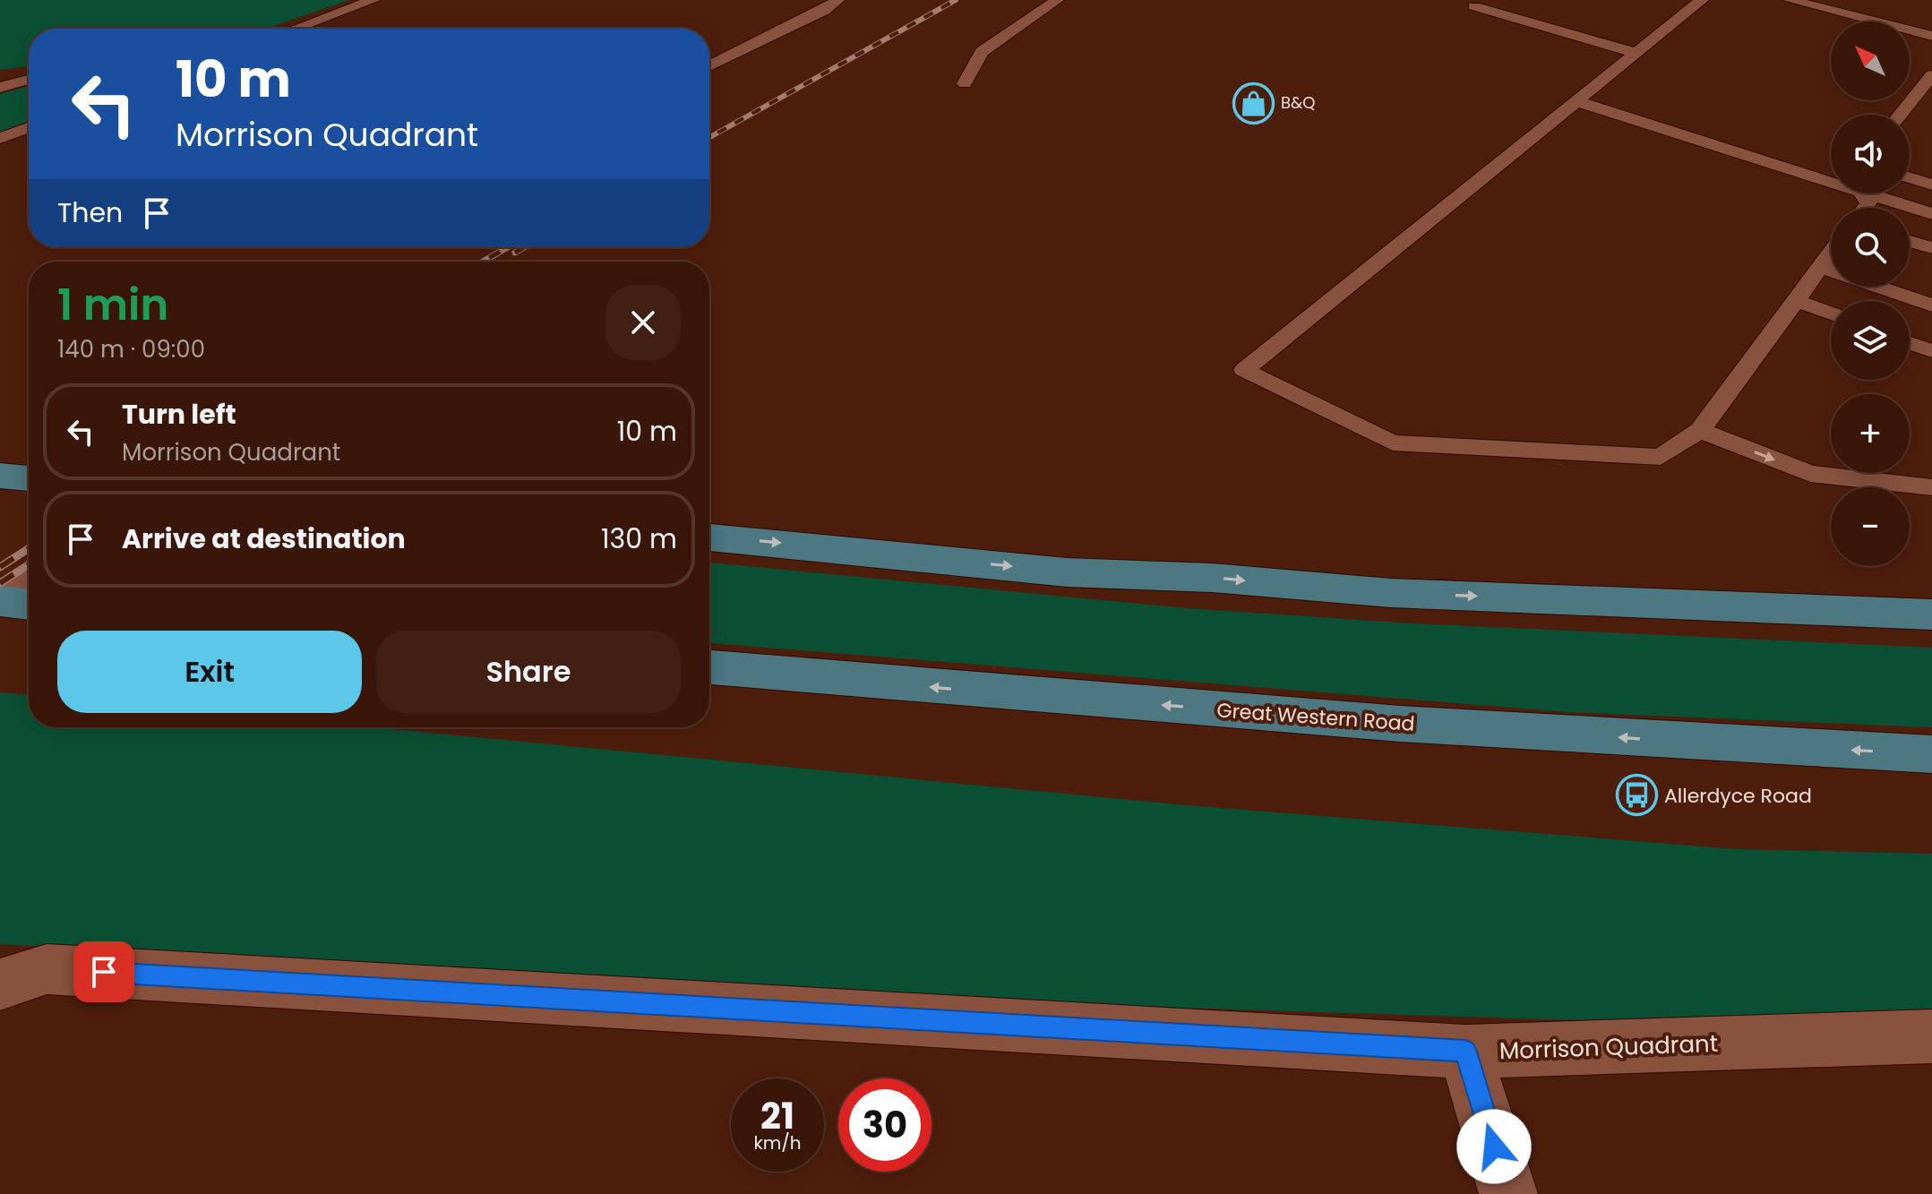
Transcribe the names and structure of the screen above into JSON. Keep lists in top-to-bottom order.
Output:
{
  "streets": {
    "main road": ["Great Western Road"],
    "street": ["Morrison Quadrant"]
  },
  "places": {
    "shop": ["B&Q"],
    "bus stop": ["Allerdyce Road"]
  },
  "north": "top left",
  "page": {
    "map_buttons": ["+", "−"],
    "turn": ["10 m", "Morrison Quadrant"],
    "then": "Then",
    "heading": ["1 min", "140 m · 09:00"],
    "list": [
      {
        "name": "Turn left",
        "note": "Morrison Quadrant",
        "value": "10 m"
      },
      {
        "name": "Arrive at destination",
        "value": "130 m"
      }
    ],
    "buttons": ["Exit", "Share"],
    "speed": "21 km/h",
    "limit": "30"
  }
}
